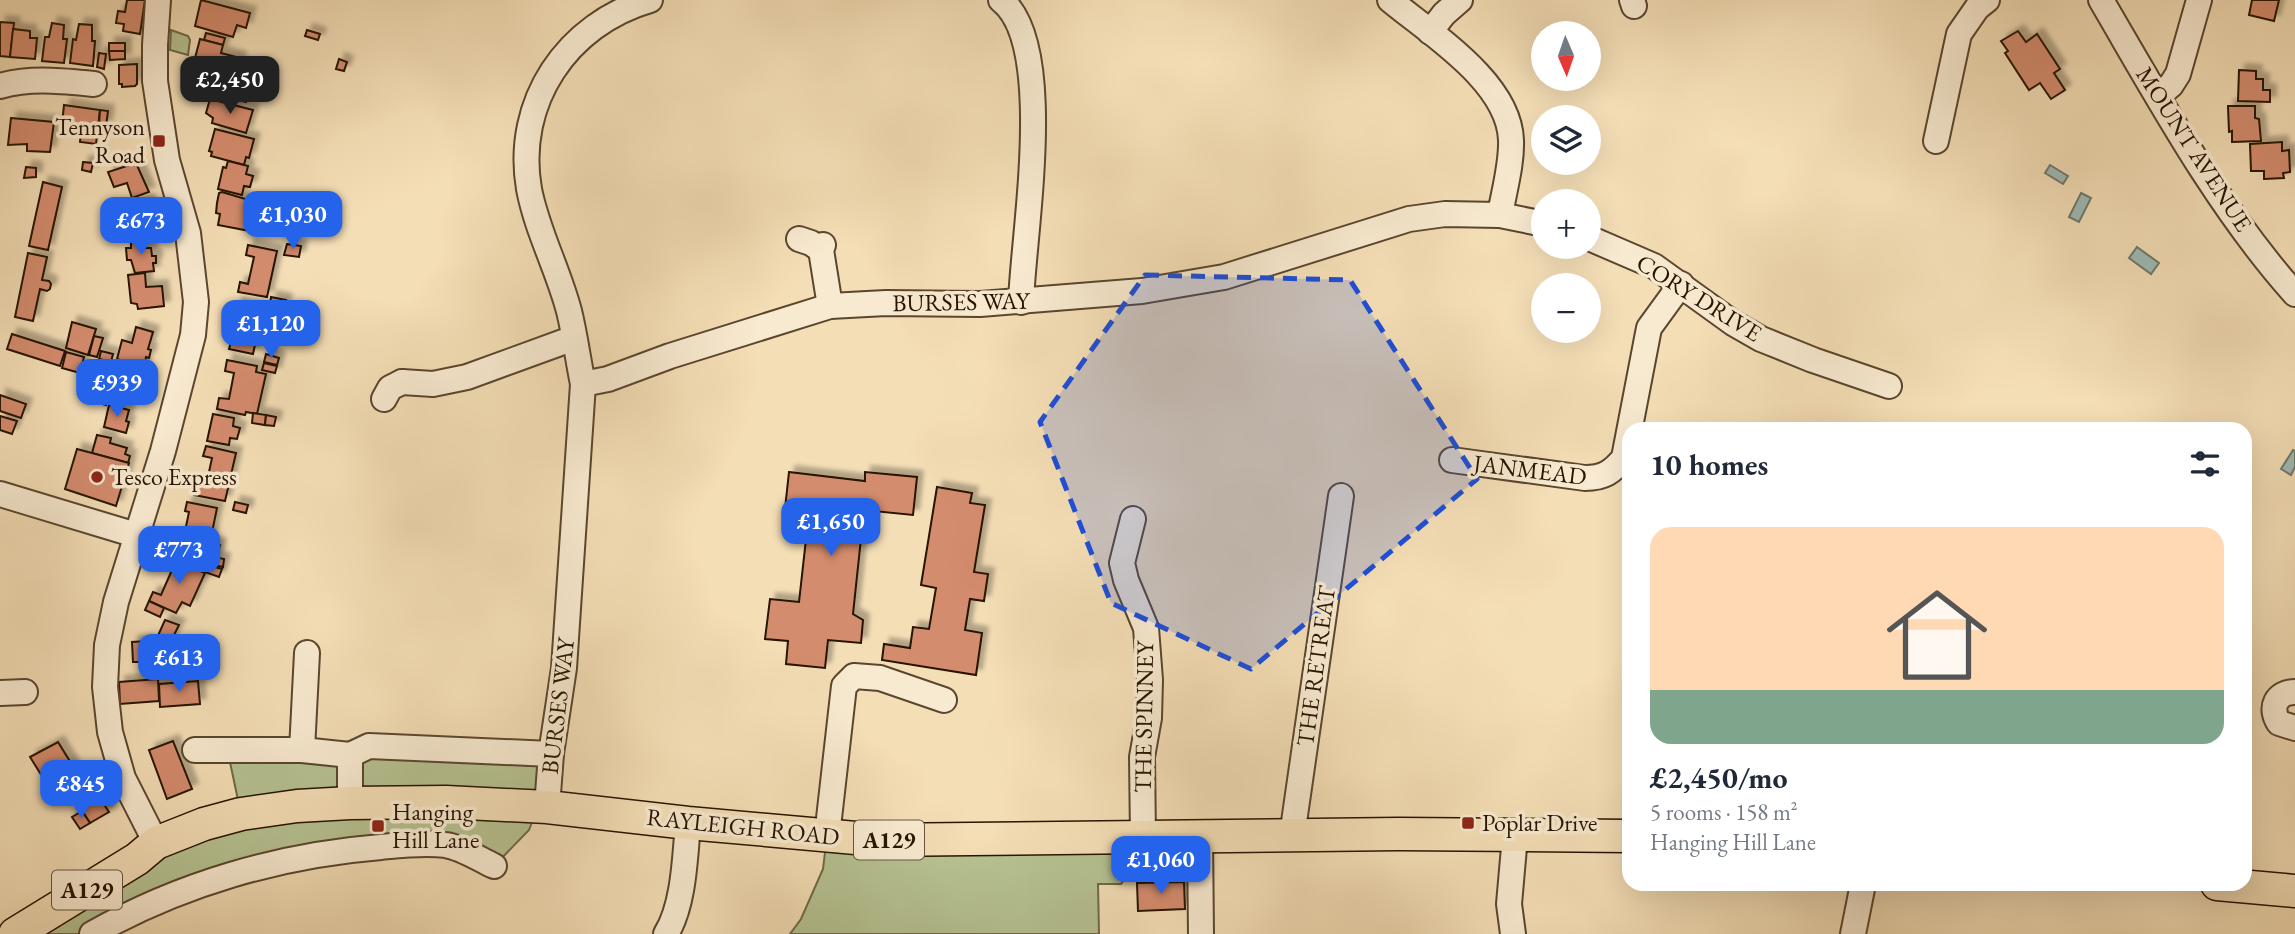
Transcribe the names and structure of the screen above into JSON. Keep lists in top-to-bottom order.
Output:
{
  "streets": {
    "main road": ["RAYLEIGH ROAD", "A129"],
    "street": [
      "MOUNT AVENUE",
      "CORY DRIVE",
      "BURSES WAY",
      "JANMEAD",
      "THE RETREAT",
      "THE SPINNEY"
    ]
  },
  "crossings": [
    ["CORY DRIVE", "JANMEAD"],
    ["BURSES WAY", "RAYLEIGH ROAD"],
    ["THE RETREAT", "RAYLEIGH ROAD"],
    ["THE SPINNEY", "RAYLEIGH ROAD"]
  ],
  "places": {
    "transit": ["Tennyson Road", "Poplar Drive", "Hanging Hill Lane"],
    "other": ["Tesco Express"]
  },
  "north": "bottom",
  "page": {
    "map_buttons": ["+", "−"],
    "price": [
      "£2,450",
      "£1,030",
      "£673",
      "£1,120",
      "£939",
      "£1,650",
      "£773",
      "£613",
      "£845",
      "£1,060"
    ],
    "heading": "10 homes",
    "list": [
      {
        "name": "£2,450/mo",
        "note": "5 rooms · 158 m² · Hanging Hill Lane"
      }
    ]
  }
}
